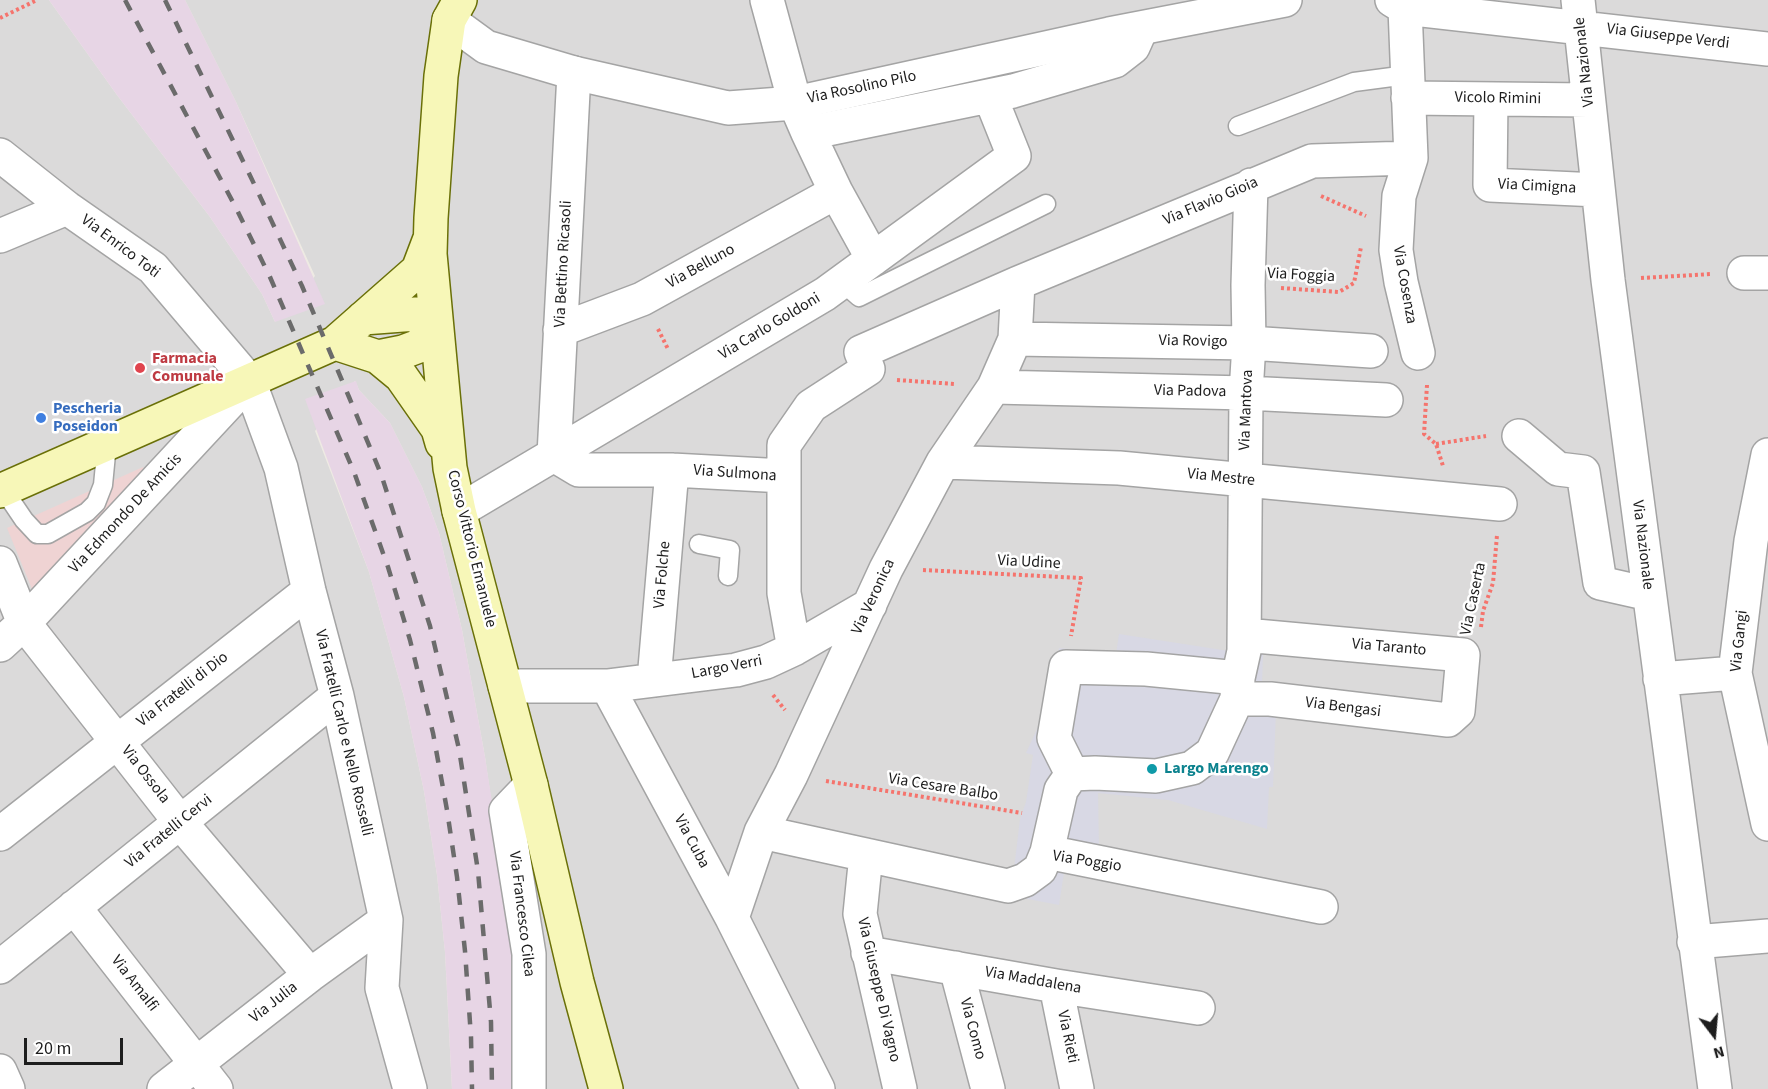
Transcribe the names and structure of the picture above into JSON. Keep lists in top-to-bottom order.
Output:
{
  "streets": {
    "main road": ["Corso Vittorio Emanuele"],
    "street": [
      "Via Giuseppe Verdi",
      "Via Nazionale",
      "Via Rosolino Pilo",
      "Vicolo Rimini",
      "Via Cimigna",
      "Via Flavio Gioia",
      "Via Enrico Toti",
      "Via Bettino Ricasoli",
      "Via Belluno",
      "Via Cosenza",
      "Via Carlo Goldoni",
      "Via Rovigo",
      "Via Padova",
      "Via Mantova",
      "Via Sulmona",
      "Via Mestre",
      "Via Edmondo De Amicis",
      "Via Folche",
      "Via Veronica",
      "Via Gangi",
      "Via Taranto",
      "Largo Verri",
      "Via Fratelli di Dio",
      "Via Bengasi",
      "Via Fratelli Carlo e Nello Rosselli",
      "Via Ossola",
      "Via Fratelli Cervi",
      "Via Cuba",
      "Via Poggio",
      "Via Francesco Cilea",
      "Via Maddalena",
      "Via Amalfi",
      "Via Giuseppe Di Vagno",
      "Via Julia",
      "Via Como",
      "Via Rieti"
    ],
    "path": [
      "Via Foggia",
      "Via Udine",
      "Via Caserta",
      "Via Cesare Balbo"
    ]
  },
  "crossings": [
    ["Via Giuseppe Verdi", "Via Nazionale"],
    ["Via Giuseppe Verdi", "Via Cosenza"],
    ["Via Nazionale", "Vicolo Rimini"],
    ["Via Nazionale", "Via Cimigna"],
    ["Via Rosolino Pilo", "Via Bettino Ricasoli"],
    ["Via Rosolino Pilo", "Corso Vittorio Emanuele"],
    ["Vicolo Rimini", "Via Cimigna"],
    ["Vicolo Rimini", "Via Cosenza"],
    ["Via Flavio Gioia", "Via Cosenza"],
    ["Via Flavio Gioia", "Via Mantova"],
    ["Via Flavio Gioia", "Via Veronica"],
    ["Via Enrico Toti", "Via Edmondo De Amicis"],
    ["Via Enrico Toti", "Via Fratelli Carlo e Nello Rosselli"],
    ["Via Bettino Ricasoli", "Via Belluno"],
    ["Via Bettino Ricasoli", "Via Carlo Goldoni"],
    ["Via Bettino Ricasoli", "Via Sulmona"],
    ["Via Foggia", "Via Mantova"],
    ["Via Carlo Goldoni", "Via Sulmona"],
    ["Via Carlo Goldoni", "Corso Vittorio Emanuele"],
    ["Via Rovigo", "Via Mantova"],
    ["Via Rovigo", "Via Veronica"],
    ["Via Padova", "Via Mantova"],
    ["Via Padova", "Via Veronica"],
    ["Via Mantova", "Via Mestre"],
    ["Via Mantova", "Via Taranto"],
    ["Via Mantova", "Via Bengasi"],
    ["Via Sulmona", "Via Folche"],
    ["Via Sulmona", "Largo Verri"],
    ["Via Mestre", "Via Veronica"],
    ["Via Mestre", "Via Caserta"],
    ["Via Edmondo De Amicis", "Via Fratelli Carlo e Nello Rosselli"],
    ["Via Edmondo De Amicis", "Via Ossola"],
    ["Corso Vittorio Emanuele", "Via Francesco Cilea"],
    ["Via Udine", "Via Veronica"],
    ["Via Folche", "Largo Verri"],
    ["Via Veronica", "Largo Verri"],
    ["Via Veronica", "Via Cuba"],
    ["Via Veronica", "Via Poggio"],
    ["Via Caserta", "Via Taranto"],
    ["Via Caserta", "Via Bengasi"],
    ["Via Taranto", "Via Bengasi"],
    ["Largo Verri", "Via Cuba"],
    ["Via Fratelli di Dio", "Via Fratelli Carlo e Nello Rosselli"],
    ["Via Fratelli di Dio", "Via Ossola"],
    ["Via Fratelli Carlo e Nello Rosselli", "Via Fratelli Cervi"],
    ["Via Fratelli Carlo e Nello Rosselli", "Via Julia"],
    ["Via Ossola", "Via Fratelli Cervi"],
    ["Via Ossola", "Via Julia"],
    ["Via Fratelli Cervi", "Via Amalfi"],
    ["Via Poggio", "Via Giuseppe Di Vagno"],
    ["Via Maddalena", "Via Giuseppe Di Vagno"],
    ["Via Maddalena", "Via Como"],
    ["Via Maddalena", "Via Rieti"],
    ["Via Amalfi", "Via Julia"]
  ],
  "places": ["Farmacia Comunale", "Pescheria Poseidon", "Largo Marengo"],
  "scale_bar": "20 m",
  "north": "bottom"
}
